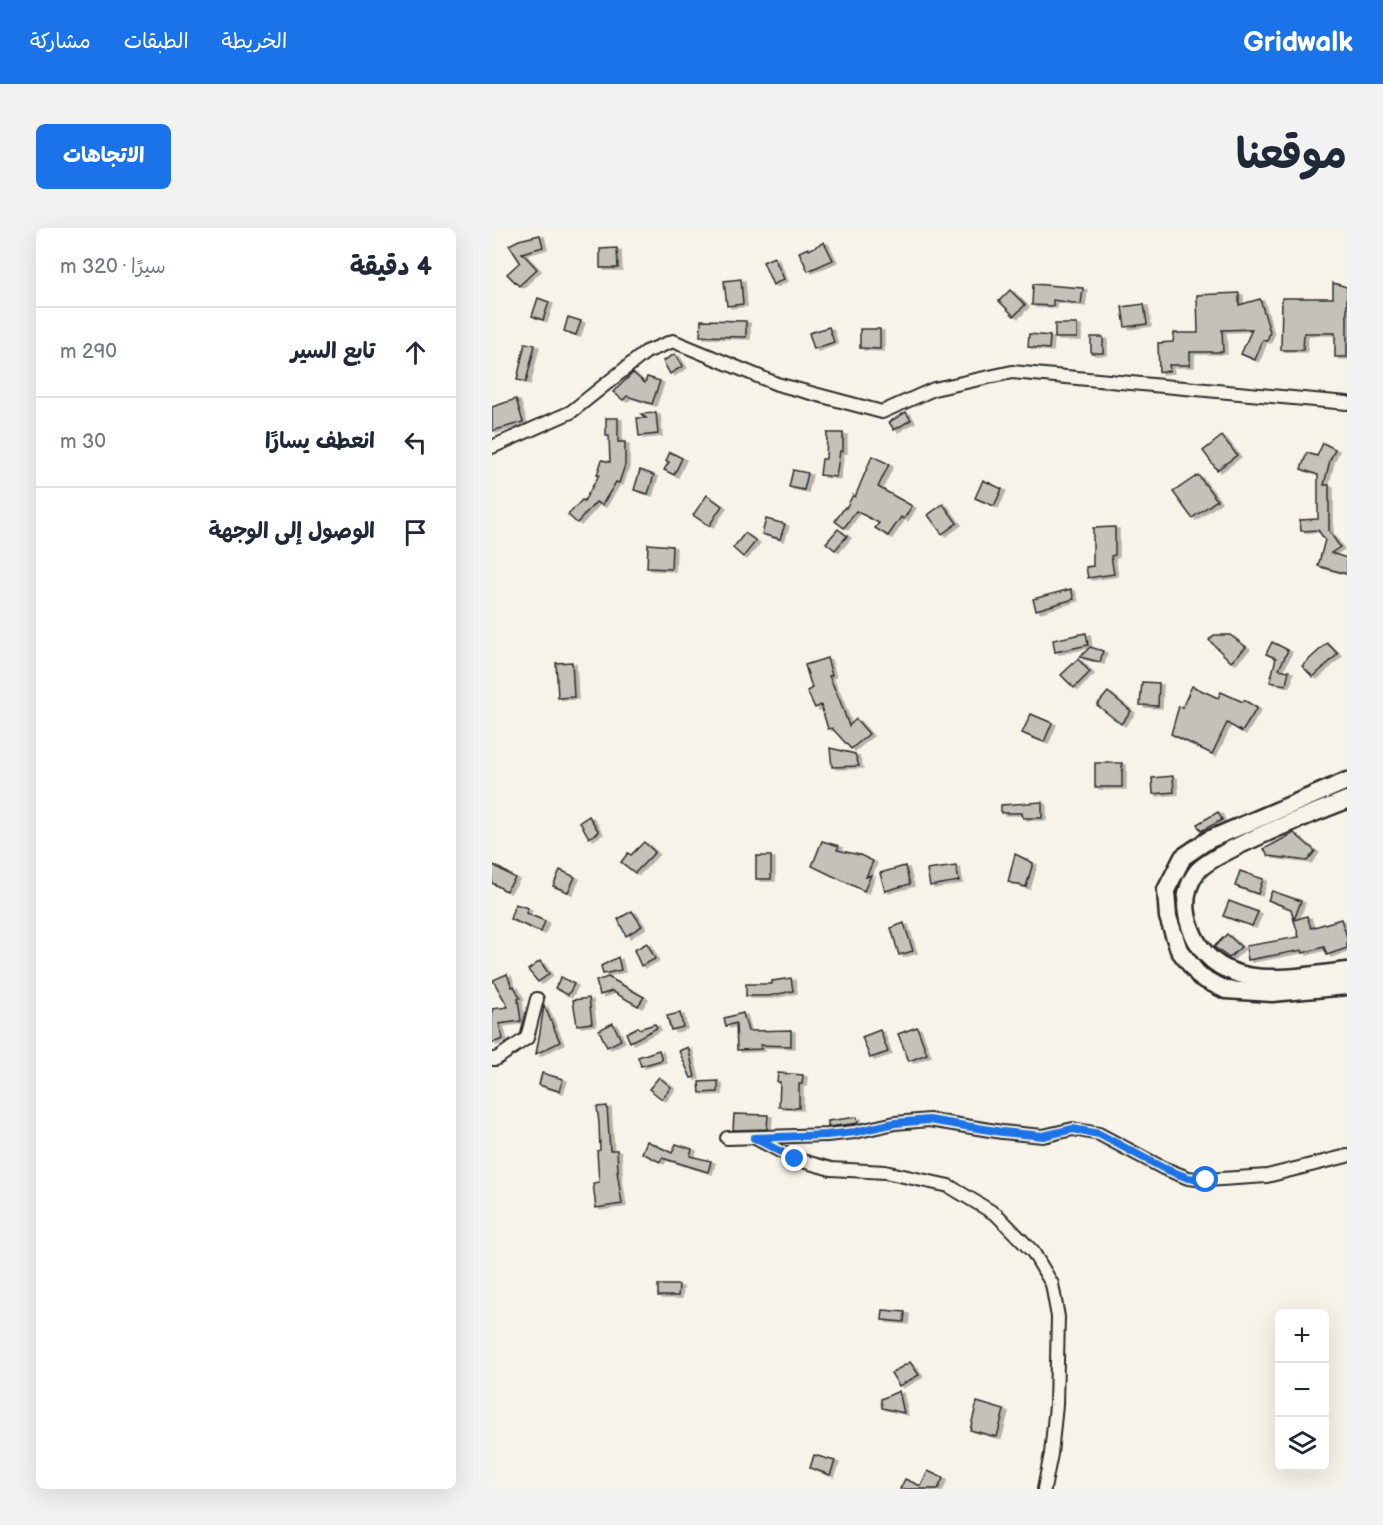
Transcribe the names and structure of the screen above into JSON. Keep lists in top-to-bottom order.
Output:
{
  "page": {
    "header": "Gridwalk",
    "nav": ["الخريطة", "الطبقات", "مشاركة"],
    "title": "موقعنا",
    "buttons": "الاتجاهات",
    "heading": ["4 دقيقة", "سيرًا · 320 m"],
    "list": [
      ["تابع السير", "290 m"],
      ["انعطف يسارًا", "30 m"],
      "الوصول إلى الوجهة"
    ],
    "map_buttons": ["+", "−"]
  }
}
